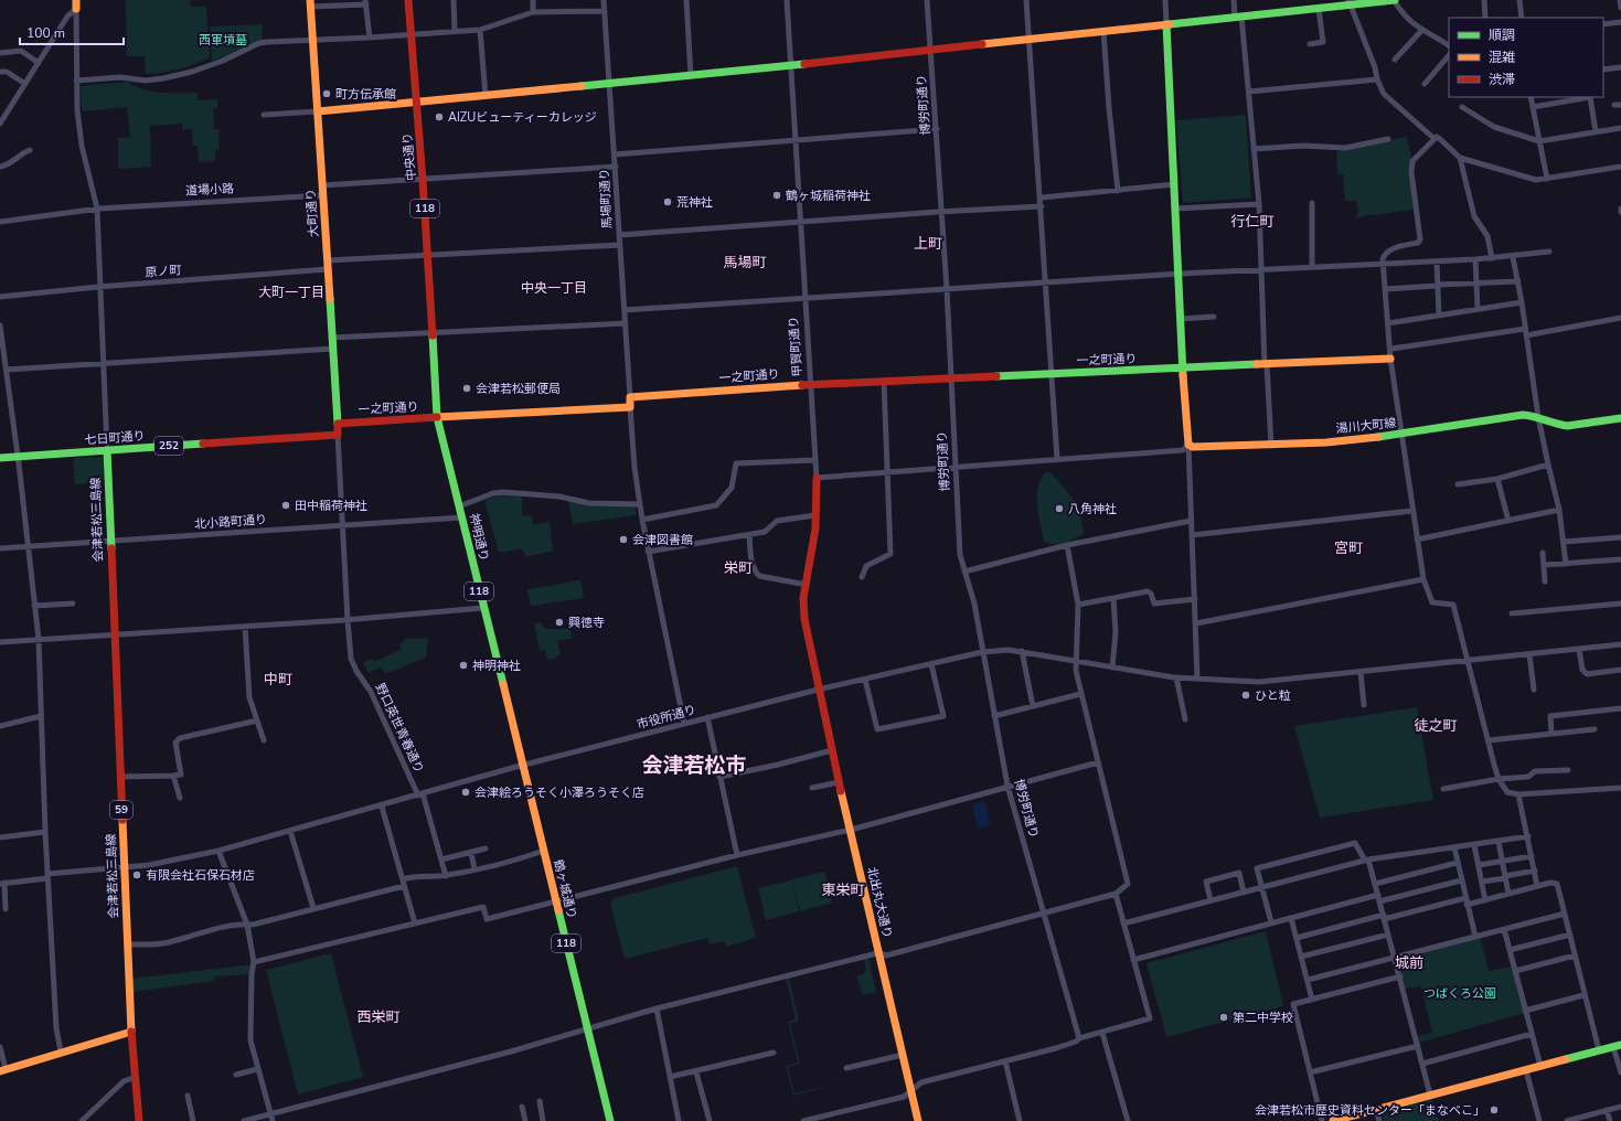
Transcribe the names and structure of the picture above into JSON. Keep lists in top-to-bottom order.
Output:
{
  "streets": {
    "main road": [
      "中央通り",
      "118",
      "大町通り",
      "甲賀町通り",
      "一之町通り",
      "湯川大町線",
      "七日町通り",
      "252",
      "会津若松三島線",
      "神明通り",
      "59",
      "鶴ヶ城通り",
      "北出丸大通り"
    ],
    "street": [
      "博労町通り",
      "道場小路",
      "馬場町通り",
      "原ノ町",
      "北小路町通り",
      "市役所通り",
      "野口英世青春通り"
    ]
  },
  "crossings": [
    ["博労町通り", "一之町通り"],
    ["博労町通り", "市役所通り"],
    ["中央通り", "一之町通り"],
    ["中央通り", "神明通り"],
    ["道場小路", "大町通り"],
    ["馬場町通り", "一之町通り"],
    ["大町通り", "原ノ町"],
    ["大町通り", "一之町通り"],
    ["甲賀町通り", "一之町通り"],
    ["甲賀町通り", "市役所通り"],
    ["甲賀町通り", "北出丸大通り"],
    ["一之町通り", "神明通り"],
    ["七日町通り", "会津若松三島線"],
    ["会津若松三島線", "北小路町通り"],
    ["会津若松三島線", "市役所通り"],
    ["北小路町通り", "神明通り"],
    ["北小路町通り", "野口英世青春通り"],
    ["神明通り", "市役所通り"],
    ["神明通り", "鶴ヶ城通り"],
    ["市役所通り", "野口英世青春通り"],
    ["市役所通り", "鶴ヶ城通り"],
    ["市役所通り", "北出丸大通り"]
  ],
  "districts": [
    "行仁町",
    "上町",
    "馬場町",
    "中央一丁目",
    "大町一丁目",
    "宮町",
    "栄町",
    "中町",
    "徒之町",
    "会津若松市",
    "東栄町",
    "城前",
    "西栄町"
  ],
  "parks": ["西軍墳墓", "つばくろ公園"],
  "places": [
    "町方伝承館",
    "AIZUビューティーカレッジ",
    "鶴ヶ城稲荷神社",
    "荒神社",
    "会津若松郵便局",
    "田中稲荷神社",
    "八角神社",
    "会津図書館",
    "興徳寺",
    "神明神社",
    "ひと粒",
    "会津絵ろうそく小澤ろうそく店",
    "有限会社石保石材店",
    "第二中学校",
    "会津若松市歴史資料センター「まなべこ」"
  ],
  "legend": ["順調", "混雑", "渋滞"],
  "scale_bar": "100 m"
}
